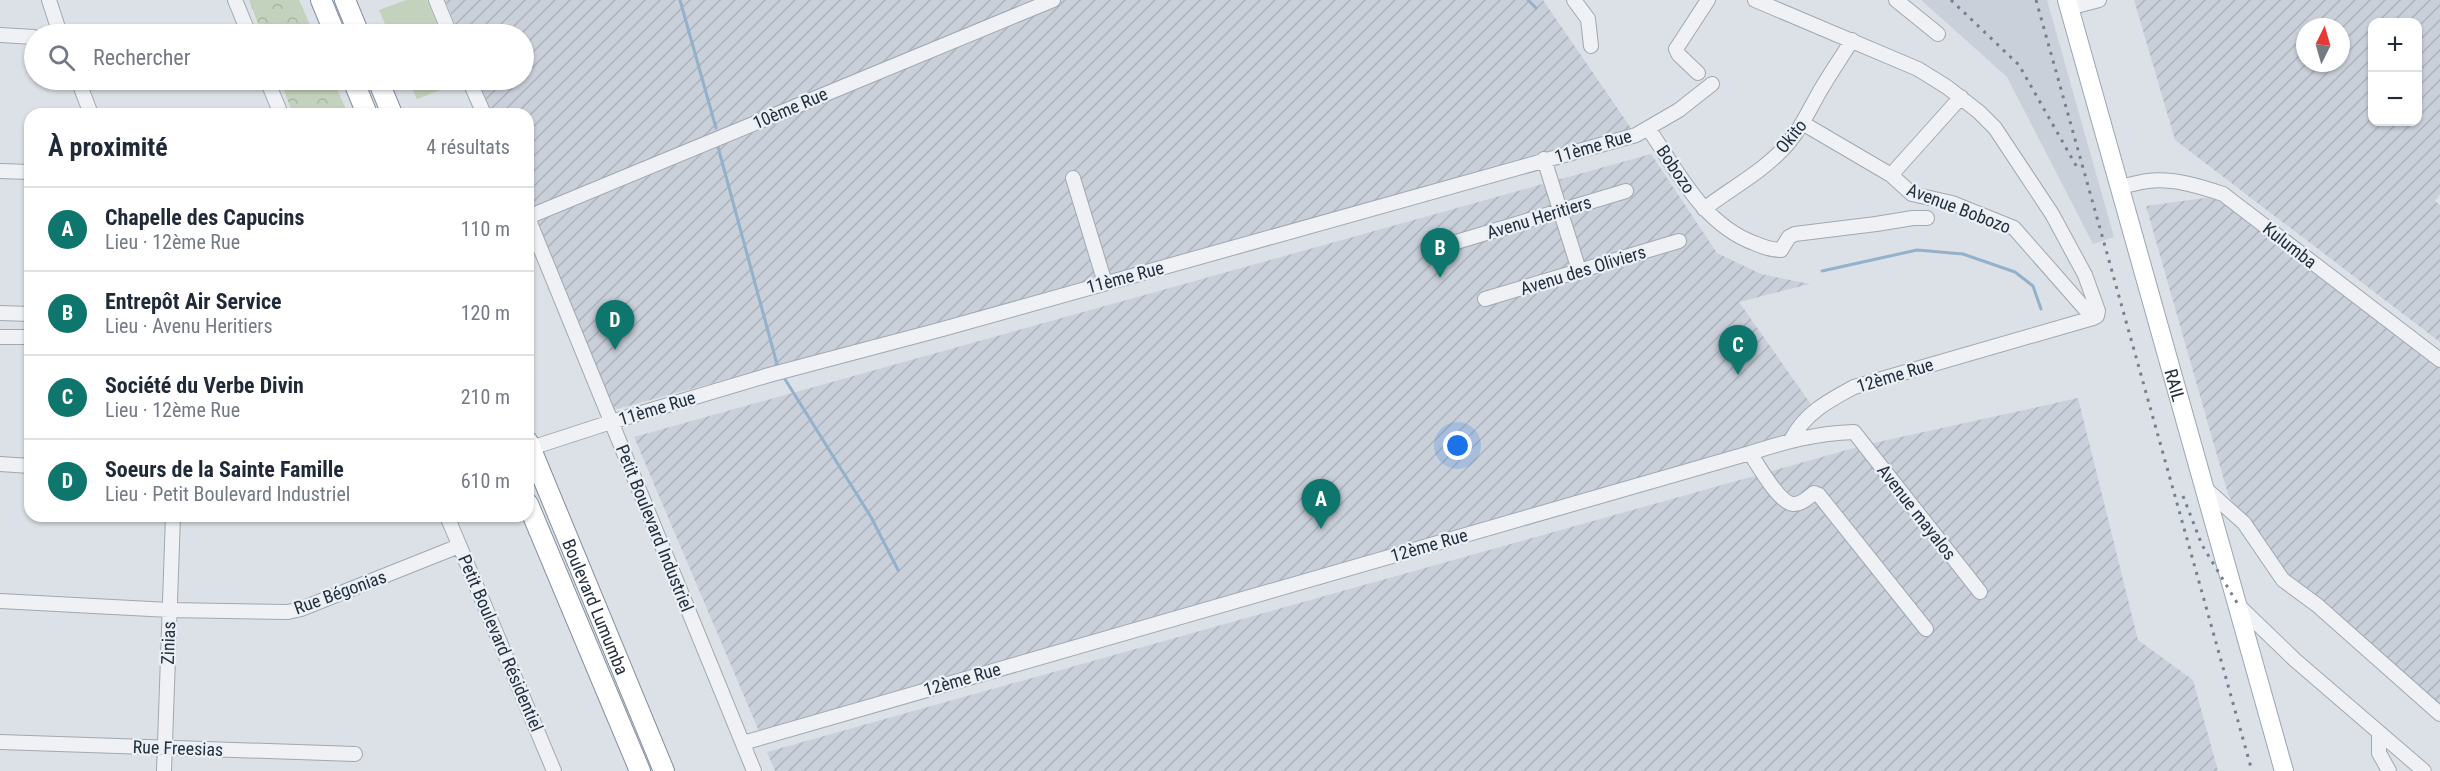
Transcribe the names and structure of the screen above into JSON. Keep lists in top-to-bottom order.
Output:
{
  "streets": {
    "highway": ["Boulevard Lumumba"],
    "main road": ["RAIL"],
    "street": [
      "10ème Rue",
      "Okito",
      "11ème Rue",
      "Bobozo",
      "Avenue Bobozo",
      "Avenu Heritiers",
      "Kulumba",
      "Avenu des Oliviers",
      "12ème Rue",
      "Avenue mayalos",
      "Petit Boulevard Industriel",
      "Rue Bégonias",
      "Zinias",
      "Petit Boulevard Résidentiel",
      "Rue Freesias"
    ]
  },
  "crossings": [
    ["Okito", "Bobozo"],
    ["Okito", "Avenue Bobozo"],
    ["11ème Rue", "Bobozo"],
    ["11ème Rue", "Petit Boulevard Industriel"],
    ["Bobozo", "Avenue Bobozo"],
    ["Avenue Bobozo", "12ème Rue"],
    ["Kulumba", "RAIL"],
    ["12ème Rue", "Avenue mayalos"],
    ["12ème Rue", "Petit Boulevard Industriel"],
    ["Rue Bégonias", "Zinias"],
    ["Rue Bégonias", "Petit Boulevard Résidentiel"],
    ["Zinias", "Rue Freesias"]
  ],
  "north": "top",
  "page": {
    "map_buttons": ["+", "−"],
    "search": "Rechercher",
    "heading": ["À proximité", "4 résultats"],
    "list": [
      {
        "mark": "A",
        "name": "Chapelle des Capucins",
        "note": "Lieu · 12ème Rue",
        "value": "110 m"
      },
      {
        "mark": "B",
        "name": "Entrepôt Air Service",
        "note": "Lieu · Avenu Heritiers",
        "value": "120 m"
      },
      {
        "mark": "C",
        "name": "Société du Verbe Divin",
        "note": "Lieu · 12ème Rue",
        "value": "210 m"
      },
      {
        "mark": "D",
        "name": "Soeurs de la Sainte Famille",
        "note": "Lieu · Petit Boulevard Industriel",
        "value": "610 m"
      }
    ],
    "pins": [
      "B",
      "D",
      "C",
      "A"
    ]
  }
}
